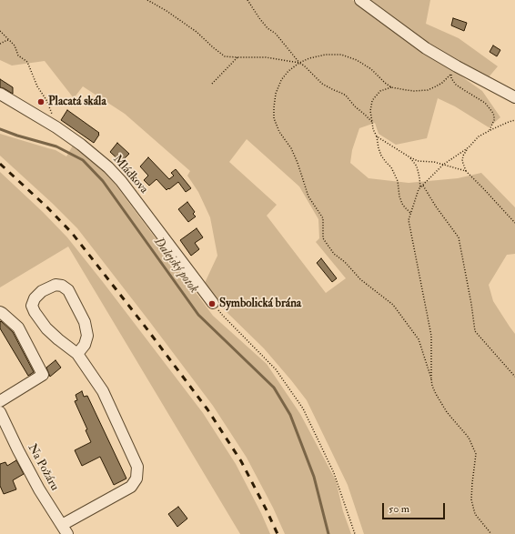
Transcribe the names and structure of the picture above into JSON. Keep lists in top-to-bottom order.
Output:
{
  "streets": {
    "street": ["Mládkova", "Na Požáru"]
  },
  "water": ["Dalejský potok"],
  "places": ["Placatá skála", "Symbolická brána"],
  "scale_bar": "50 m"
}
